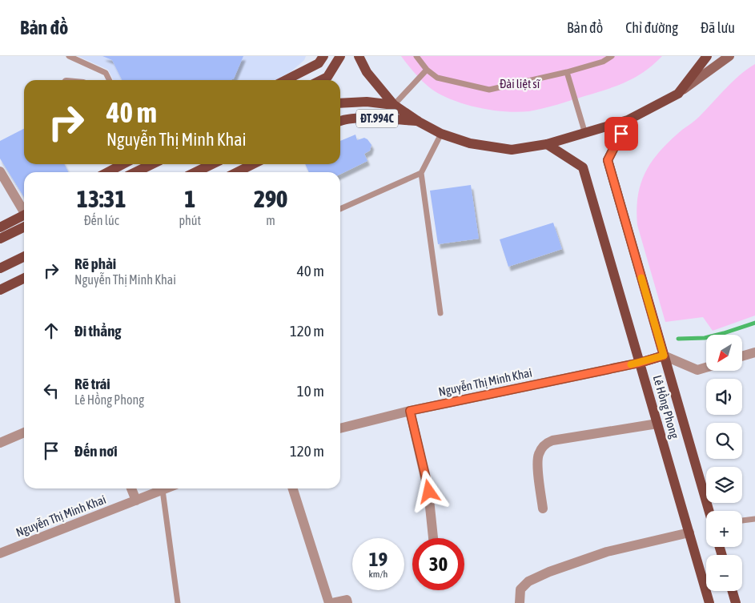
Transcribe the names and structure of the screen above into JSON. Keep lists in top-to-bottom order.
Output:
{
  "streets": {
    "main road": ["ĐT.994C", "Lê Hồng Phong"],
    "street": ["Nguyễn Thị Minh Khai"]
  },
  "crossings": [
    ["Nguyễn Thị Minh Khai", "Lê Hồng Phong"]
  ],
  "parks": ["Đài liệt sĩ"],
  "north": "bottom left",
  "page": {
    "header": "Bản đồ",
    "nav": ["Bản đồ", "Chỉ đường", "Đã lưu"],
    "turn": ["40 m", "Nguyễn Thị Minh Khai"],
    "eta": [
      "13:31",
      "Đến lúc",
      "1",
      "phút",
      "290",
      "m"
    ],
    "list": [
      {
        "name": "Rẽ phải",
        "note": "Nguyễn Thị Minh Khai",
        "value": "40 m"
      },
      {
        "name": "Đi thẳng",
        "value": "120 m"
      },
      {
        "name": "Rẽ trái",
        "note": "Lê Hồng Phong",
        "value": "10 m"
      },
      {
        "name": "Đến nơi",
        "value": "120 m"
      }
    ],
    "map_buttons": ["+", "−"],
    "speed": "19 km/h",
    "limit": "30"
  }
}
